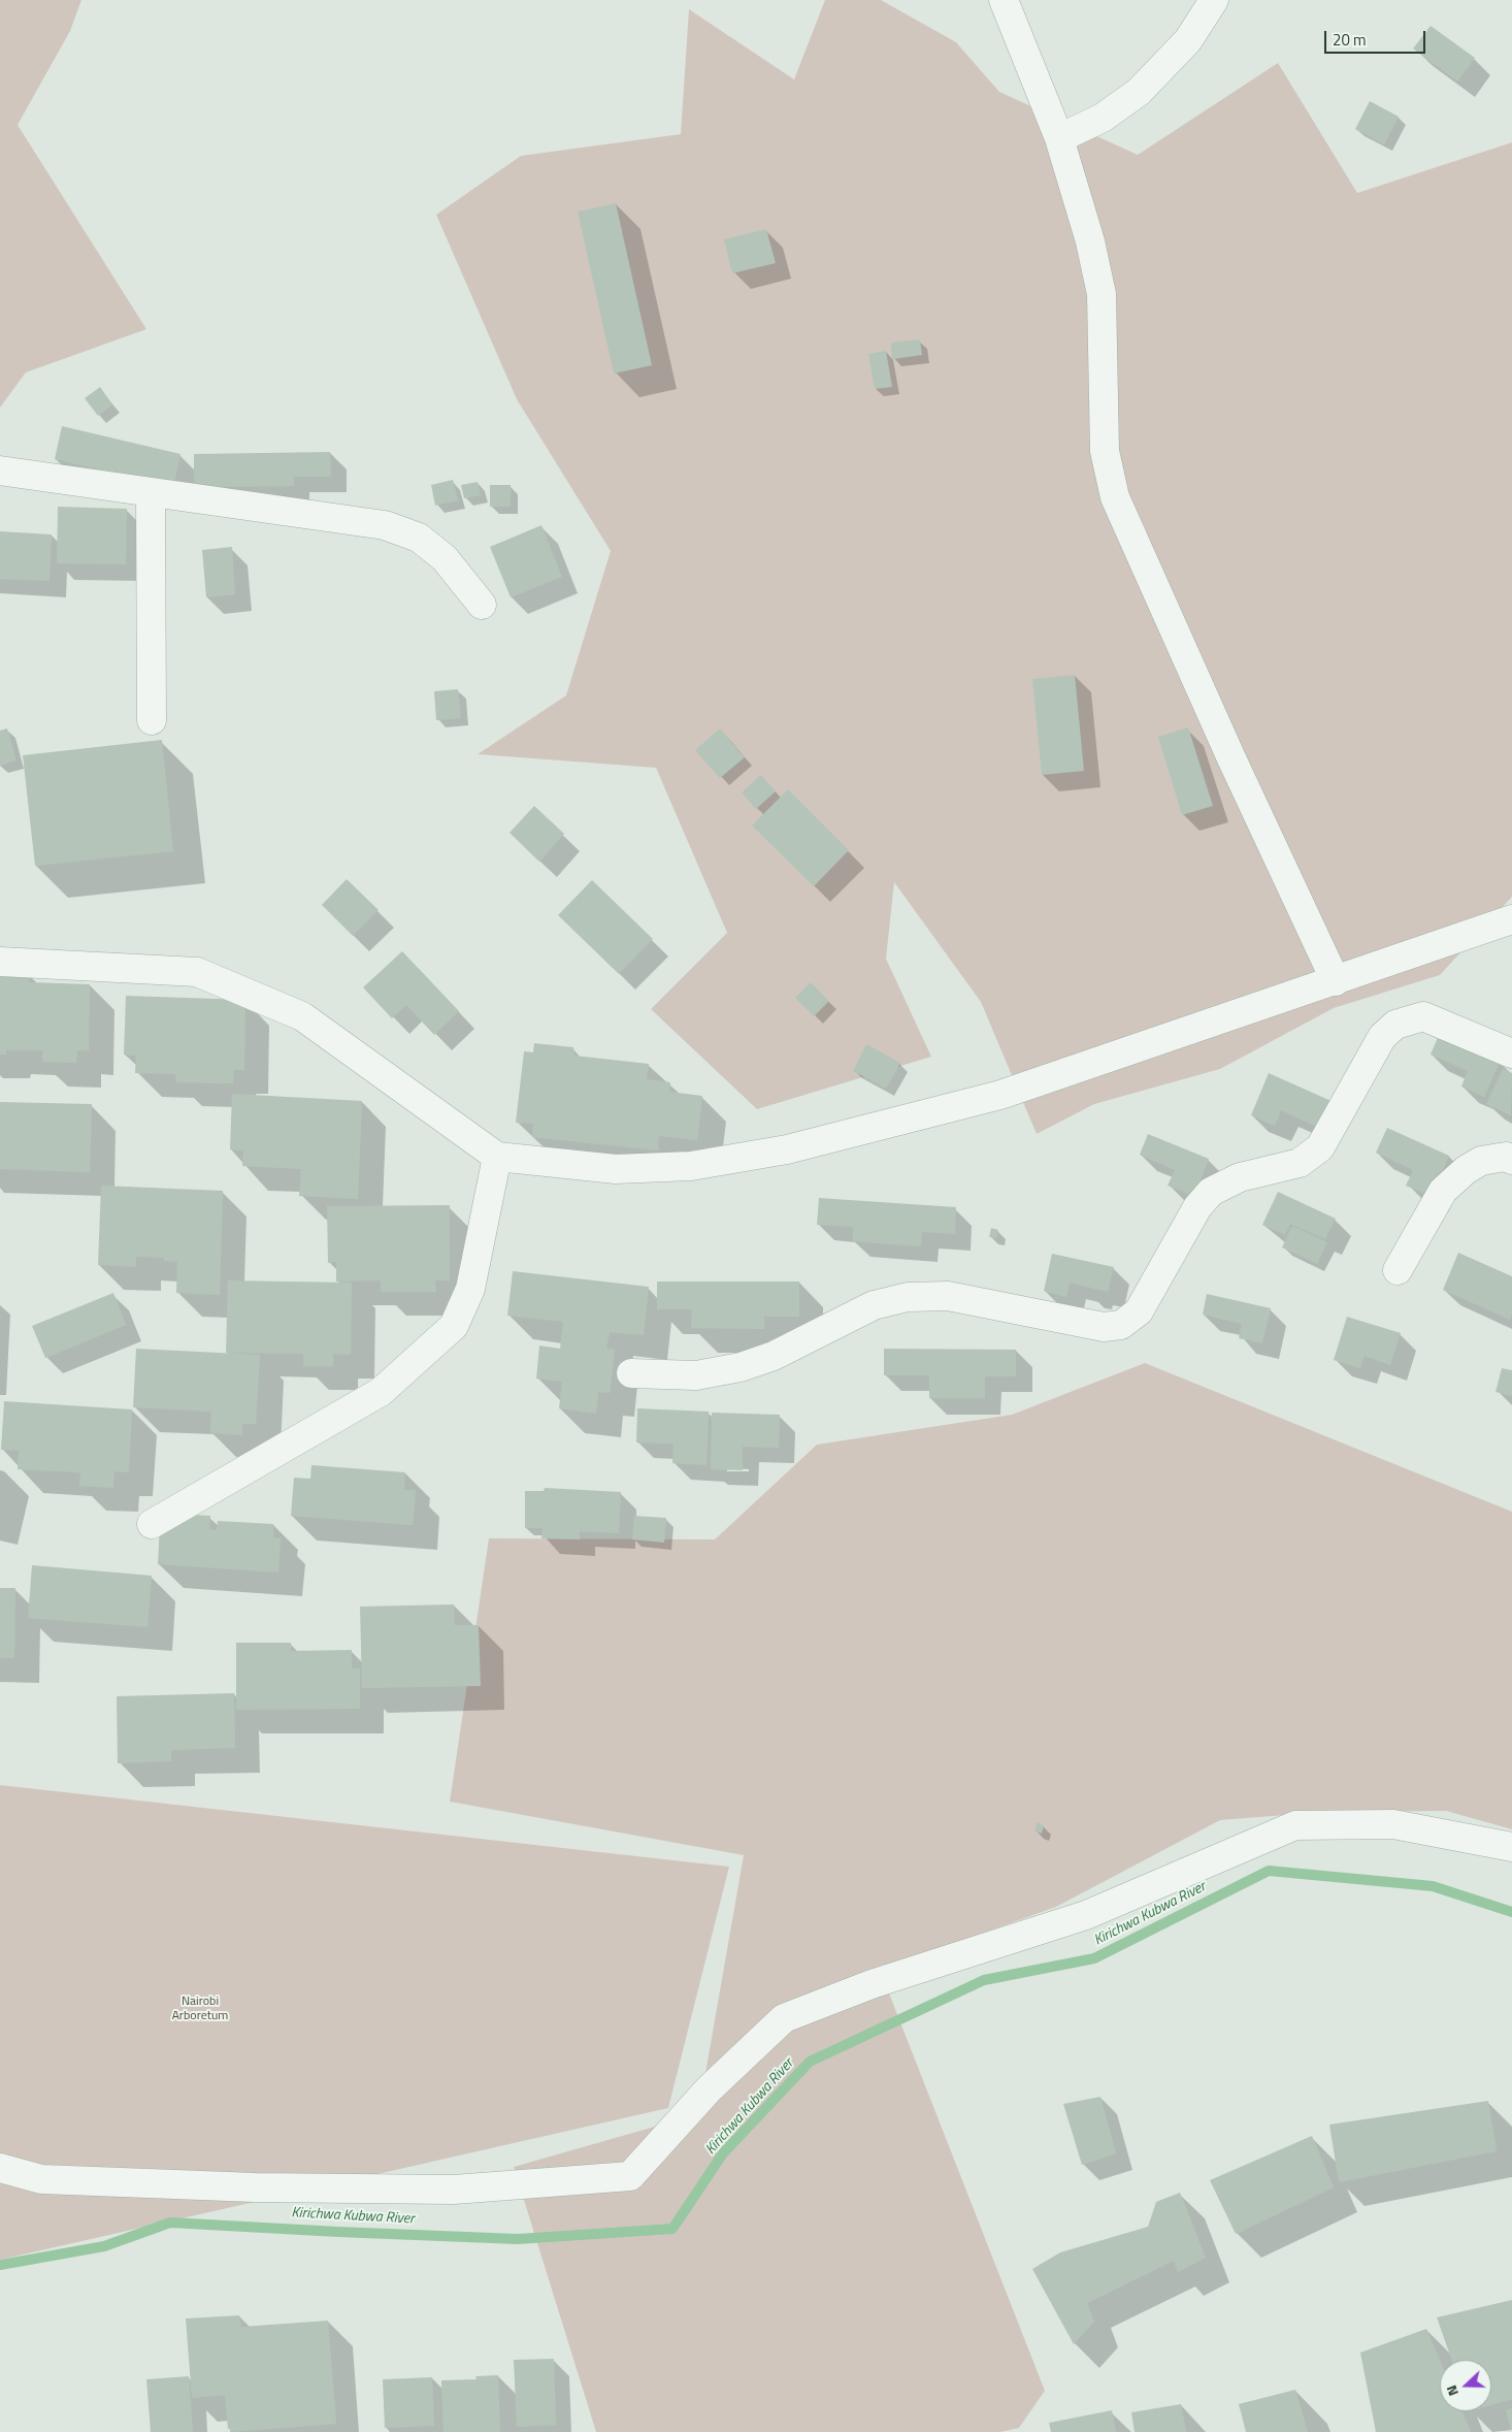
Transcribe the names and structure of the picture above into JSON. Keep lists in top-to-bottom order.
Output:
{
  "water": ["Kirichwa Kubwa River"],
  "parks": ["Nairobi Arboretum"],
  "scale_bar": "20 m",
  "north": "left"
}
